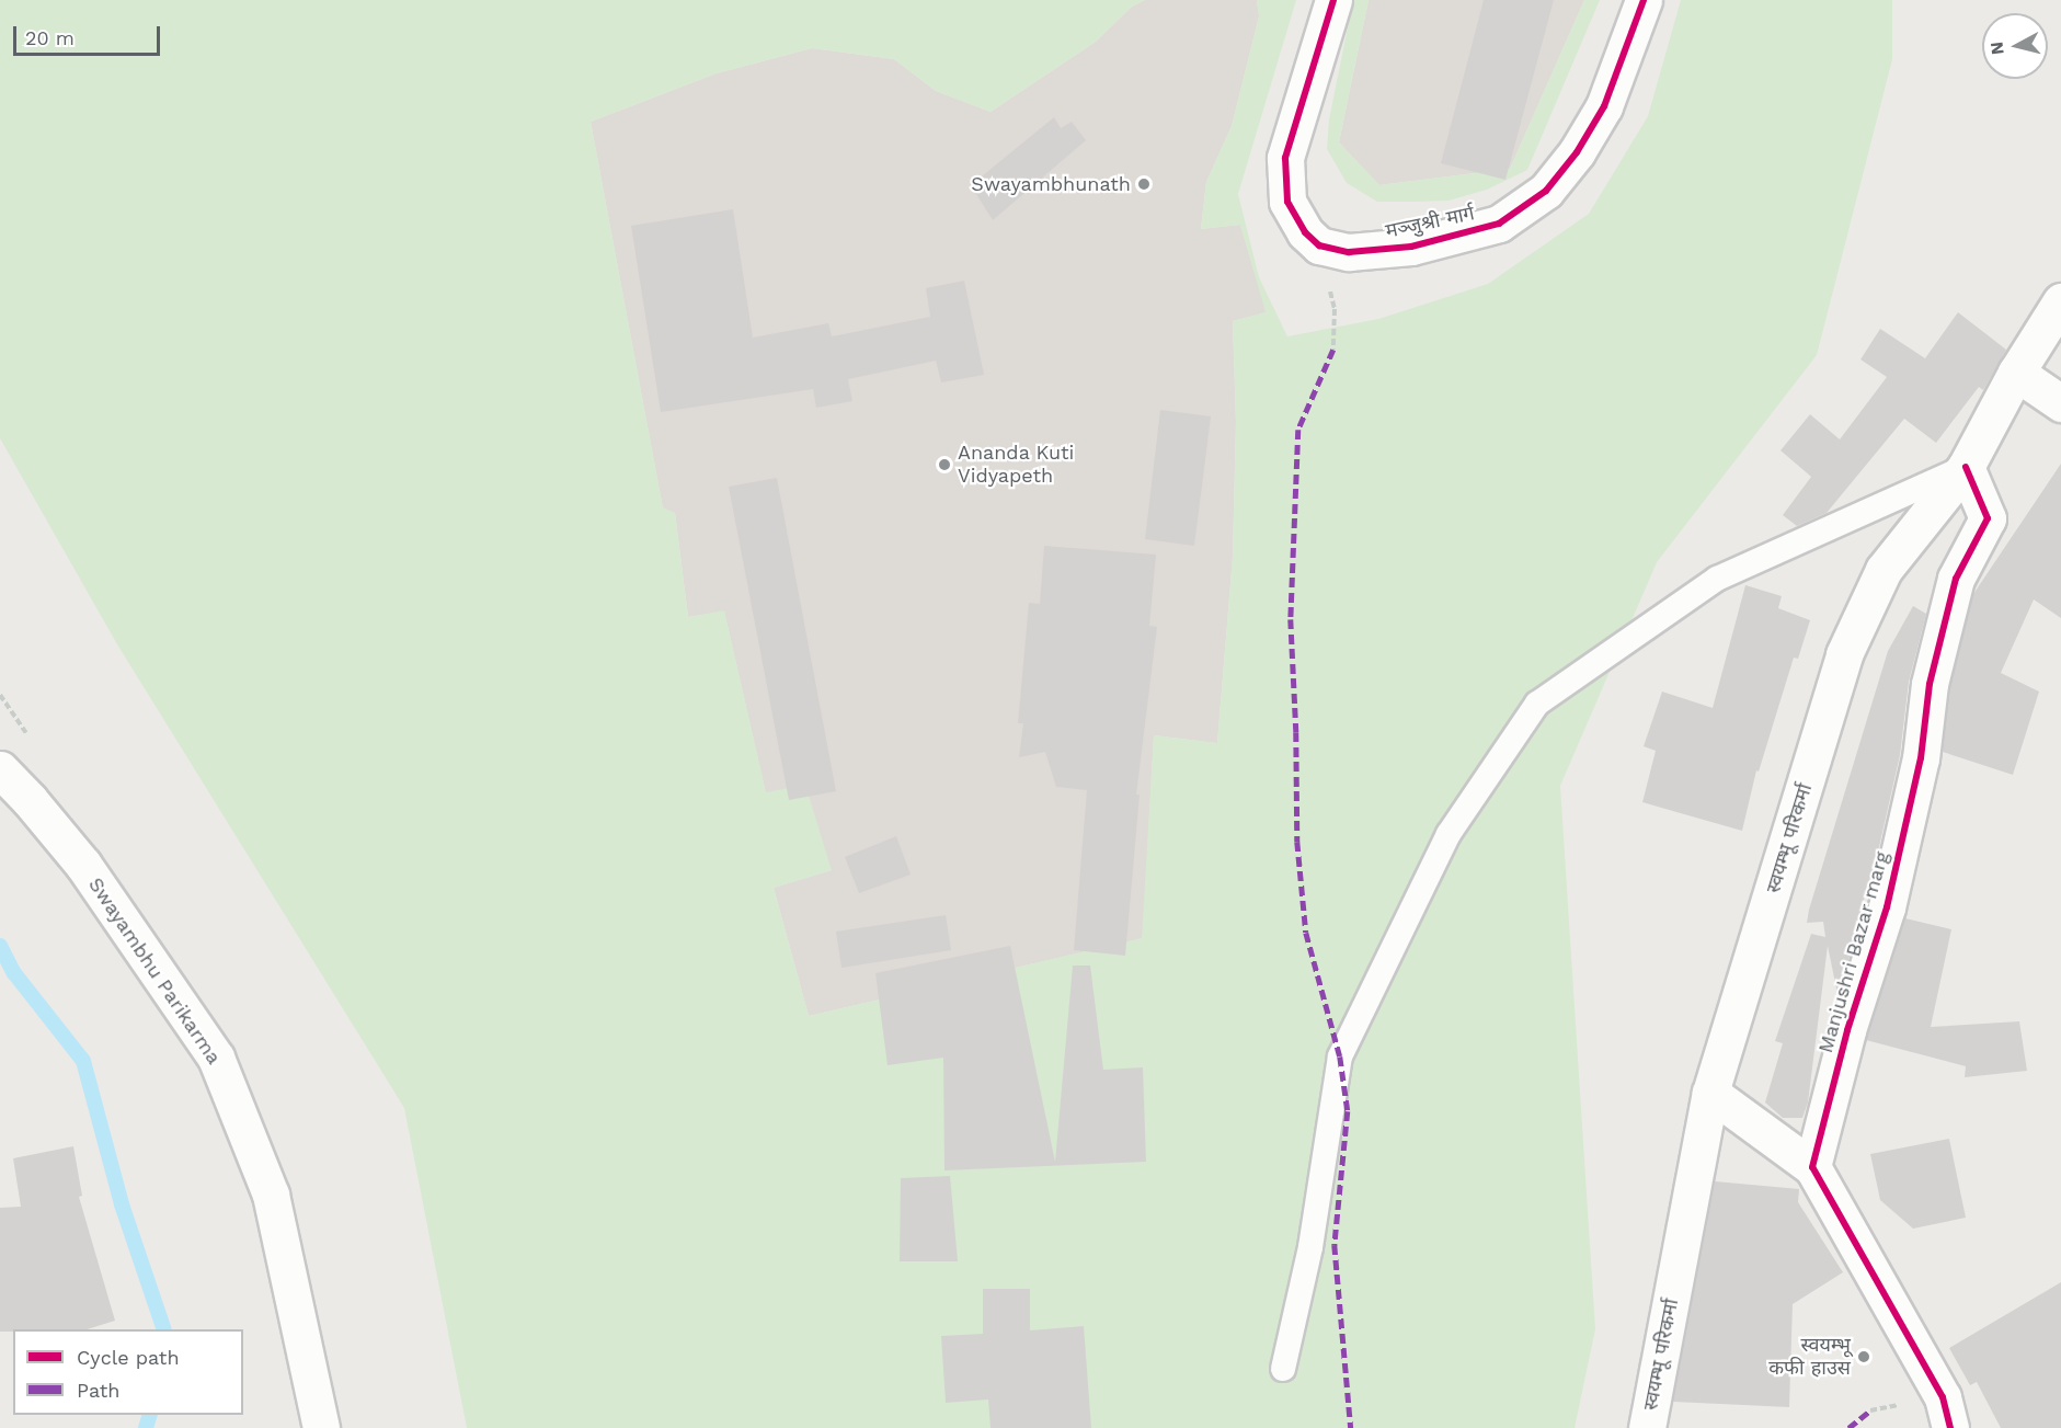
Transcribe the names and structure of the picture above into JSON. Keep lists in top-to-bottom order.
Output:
{
  "streets": {
    "main road": [
      "मञ्जुश्री मार्ग",
      "स्वयम्भू परिकर्मा",
      "Manjushri Bazar marg",
      "Swayambhu Parikarma"
    ]
  },
  "crossings": [
    ["स्वयम्भू परिकर्मा", "Manjushri Bazar marg"]
  ],
  "places": ["Swayambhunath", "Ananda Kuti Vidyapeth", "स्वयम्भू कफी हाउस"],
  "legend": ["Cycle path", "Path"],
  "scale_bar": "20 m",
  "north": "left"
}
